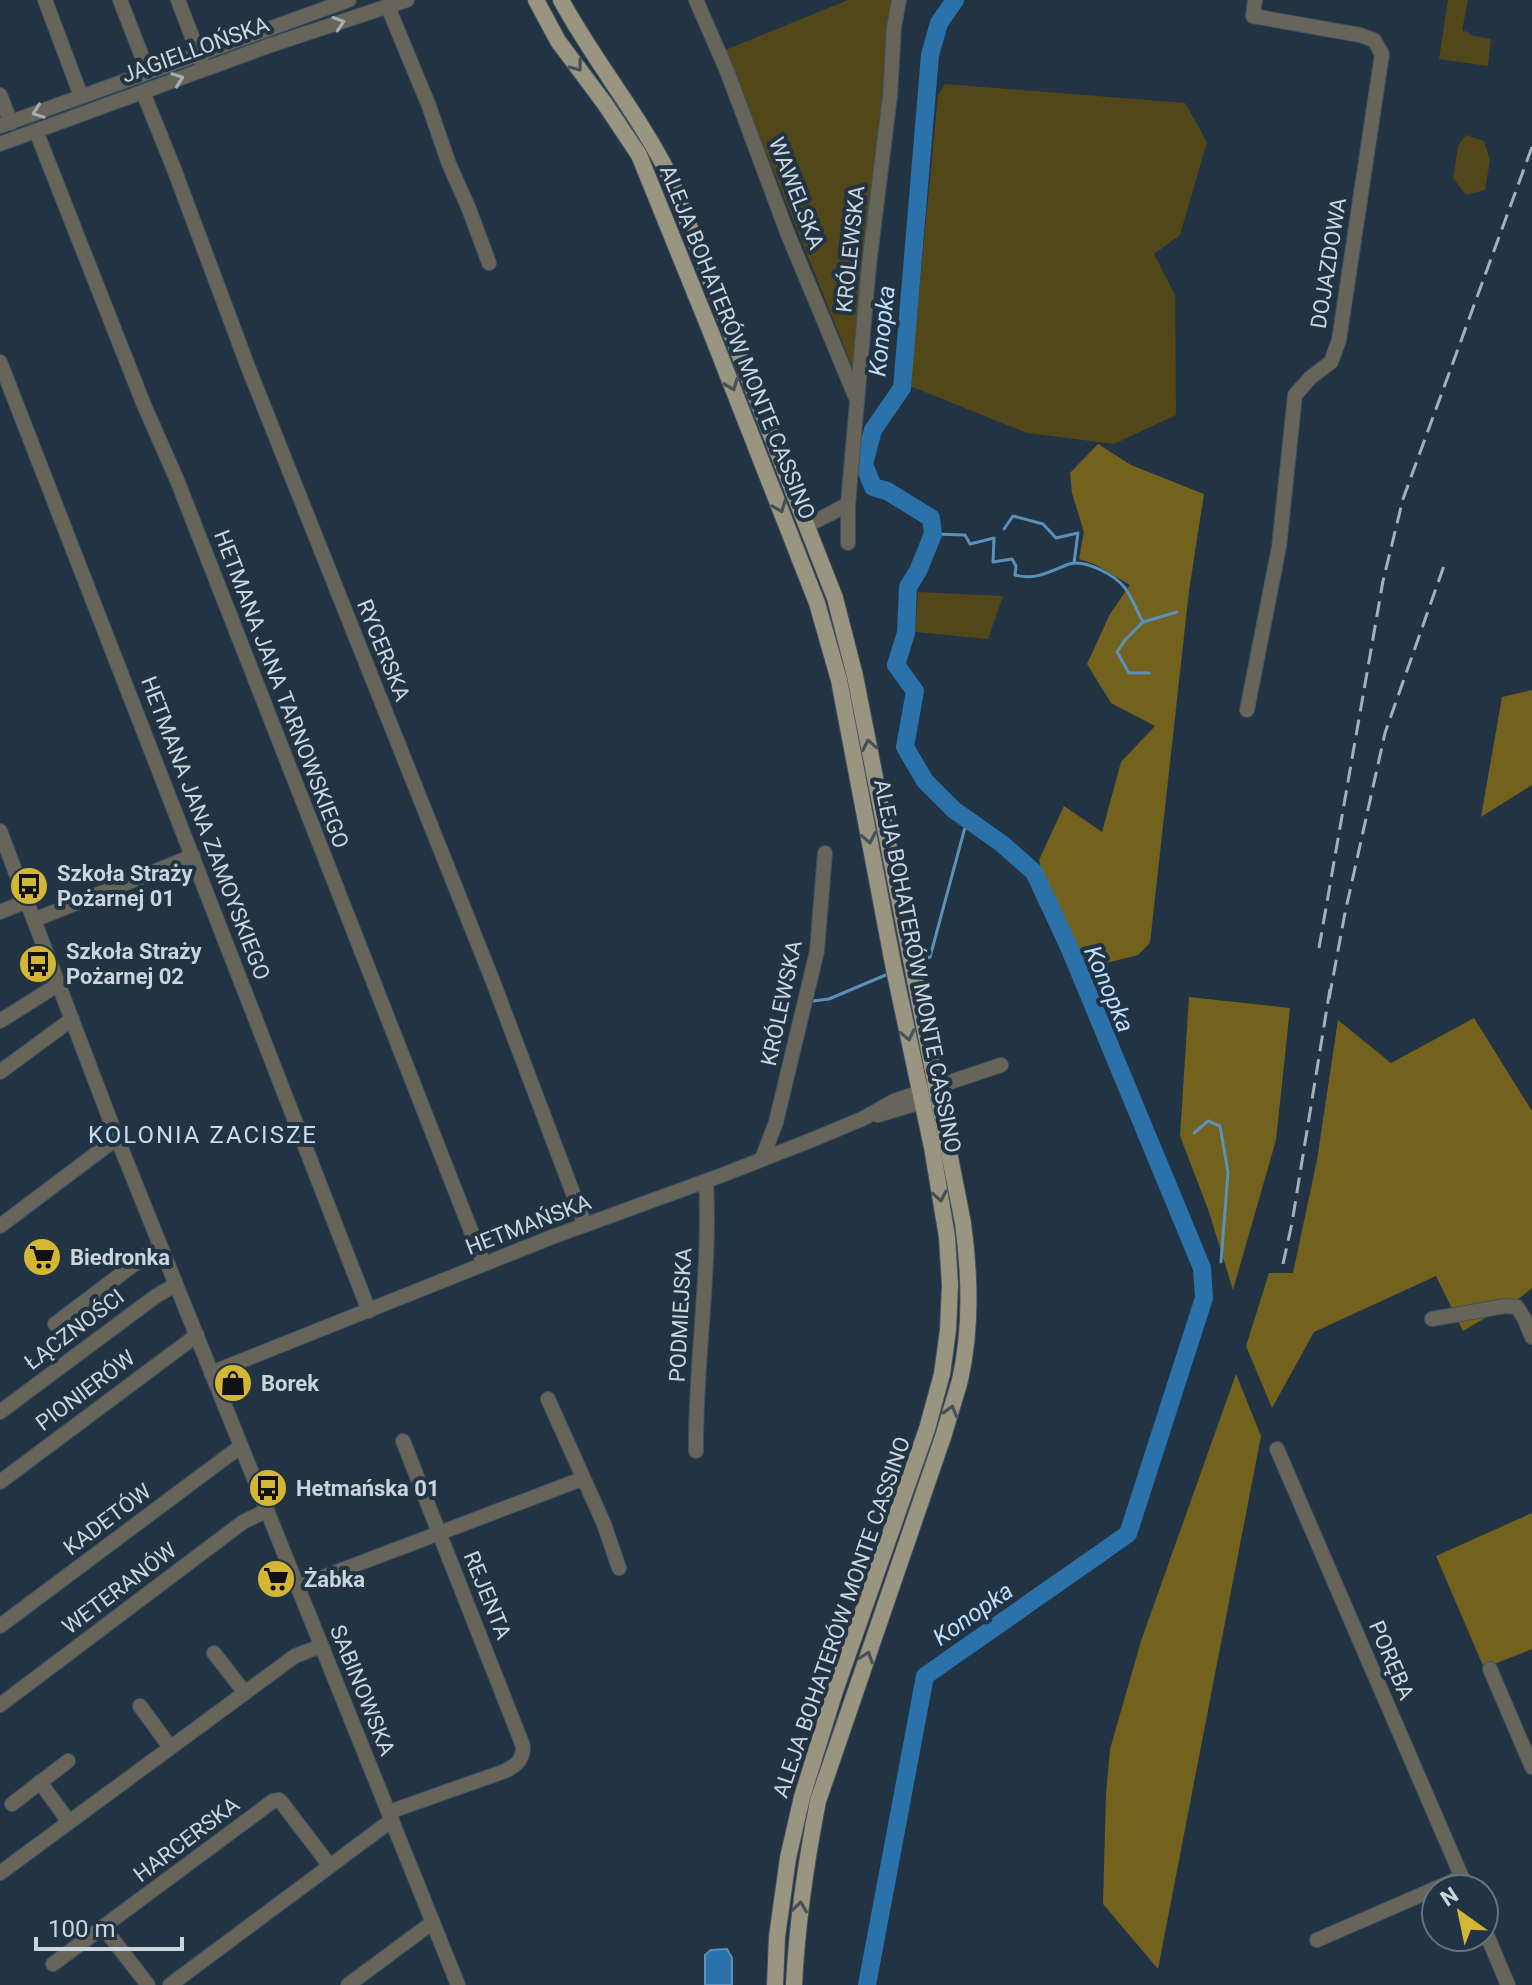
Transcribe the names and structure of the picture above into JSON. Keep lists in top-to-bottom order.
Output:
{
  "streets": {
    "main road": ["ALEJA BOHATERÓW MONTE CASSINO"],
    "street": [
      "JAGIELLOŃSKA",
      "WAWELSKA",
      "KRÓLEWSKA",
      "DOJAZDOWA",
      "RYCERSKA",
      "HETMANA JANA TARNOWSKIEGO",
      "HETMANA JANA ZAMOYSKIEGO",
      "HETMAŃSKA",
      "PODMIEJSKA",
      "ŁĄCZNOŚCI",
      "PIONIERÓW",
      "KADETÓW",
      "WETERANÓW",
      "REJENTA",
      "PORĘBA",
      "SABINOWSKA",
      "HARCERSKA"
    ]
  },
  "crossings": [
    ["JAGIELLOŃSKA", "RYCERSKA"],
    ["JAGIELLOŃSKA", "HETMANA JANA TARNOWSKIEGO"],
    ["WAWELSKA", "KRÓLEWSKA"],
    ["KRÓLEWSKA", "HETMAŃSKA"],
    ["ALEJA BOHATERÓW MONTE CASSINO", "HETMAŃSKA"],
    ["RYCERSKA", "HETMAŃSKA"],
    ["HETMANA JANA TARNOWSKIEGO", "HETMAŃSKA"],
    ["HETMANA JANA ZAMOYSKIEGO", "HETMAŃSKA"],
    ["HETMAŃSKA", "PODMIEJSKA"],
    ["HETMAŃSKA", "SABINOWSKA"],
    ["ŁĄCZNOŚCI", "SABINOWSKA"],
    ["PIONIERÓW", "SABINOWSKA"],
    ["KADETÓW", "SABINOWSKA"],
    ["WETERANÓW", "SABINOWSKA"],
    ["REJENTA", "SABINOWSKA"]
  ],
  "districts": ["KOLONIA ZACISZE"],
  "water": ["Konopka"],
  "places": {
    "bus stop": ["Szkoła Straży Pożarnej 01", "Szkoła Straży Pożarnej 02", "Hetmańska 01"],
    "supermarket": ["Biedronka", "Żabka"],
    "shop": ["Borek"]
  },
  "scale_bar": "100 m",
  "north": "top left"
}
